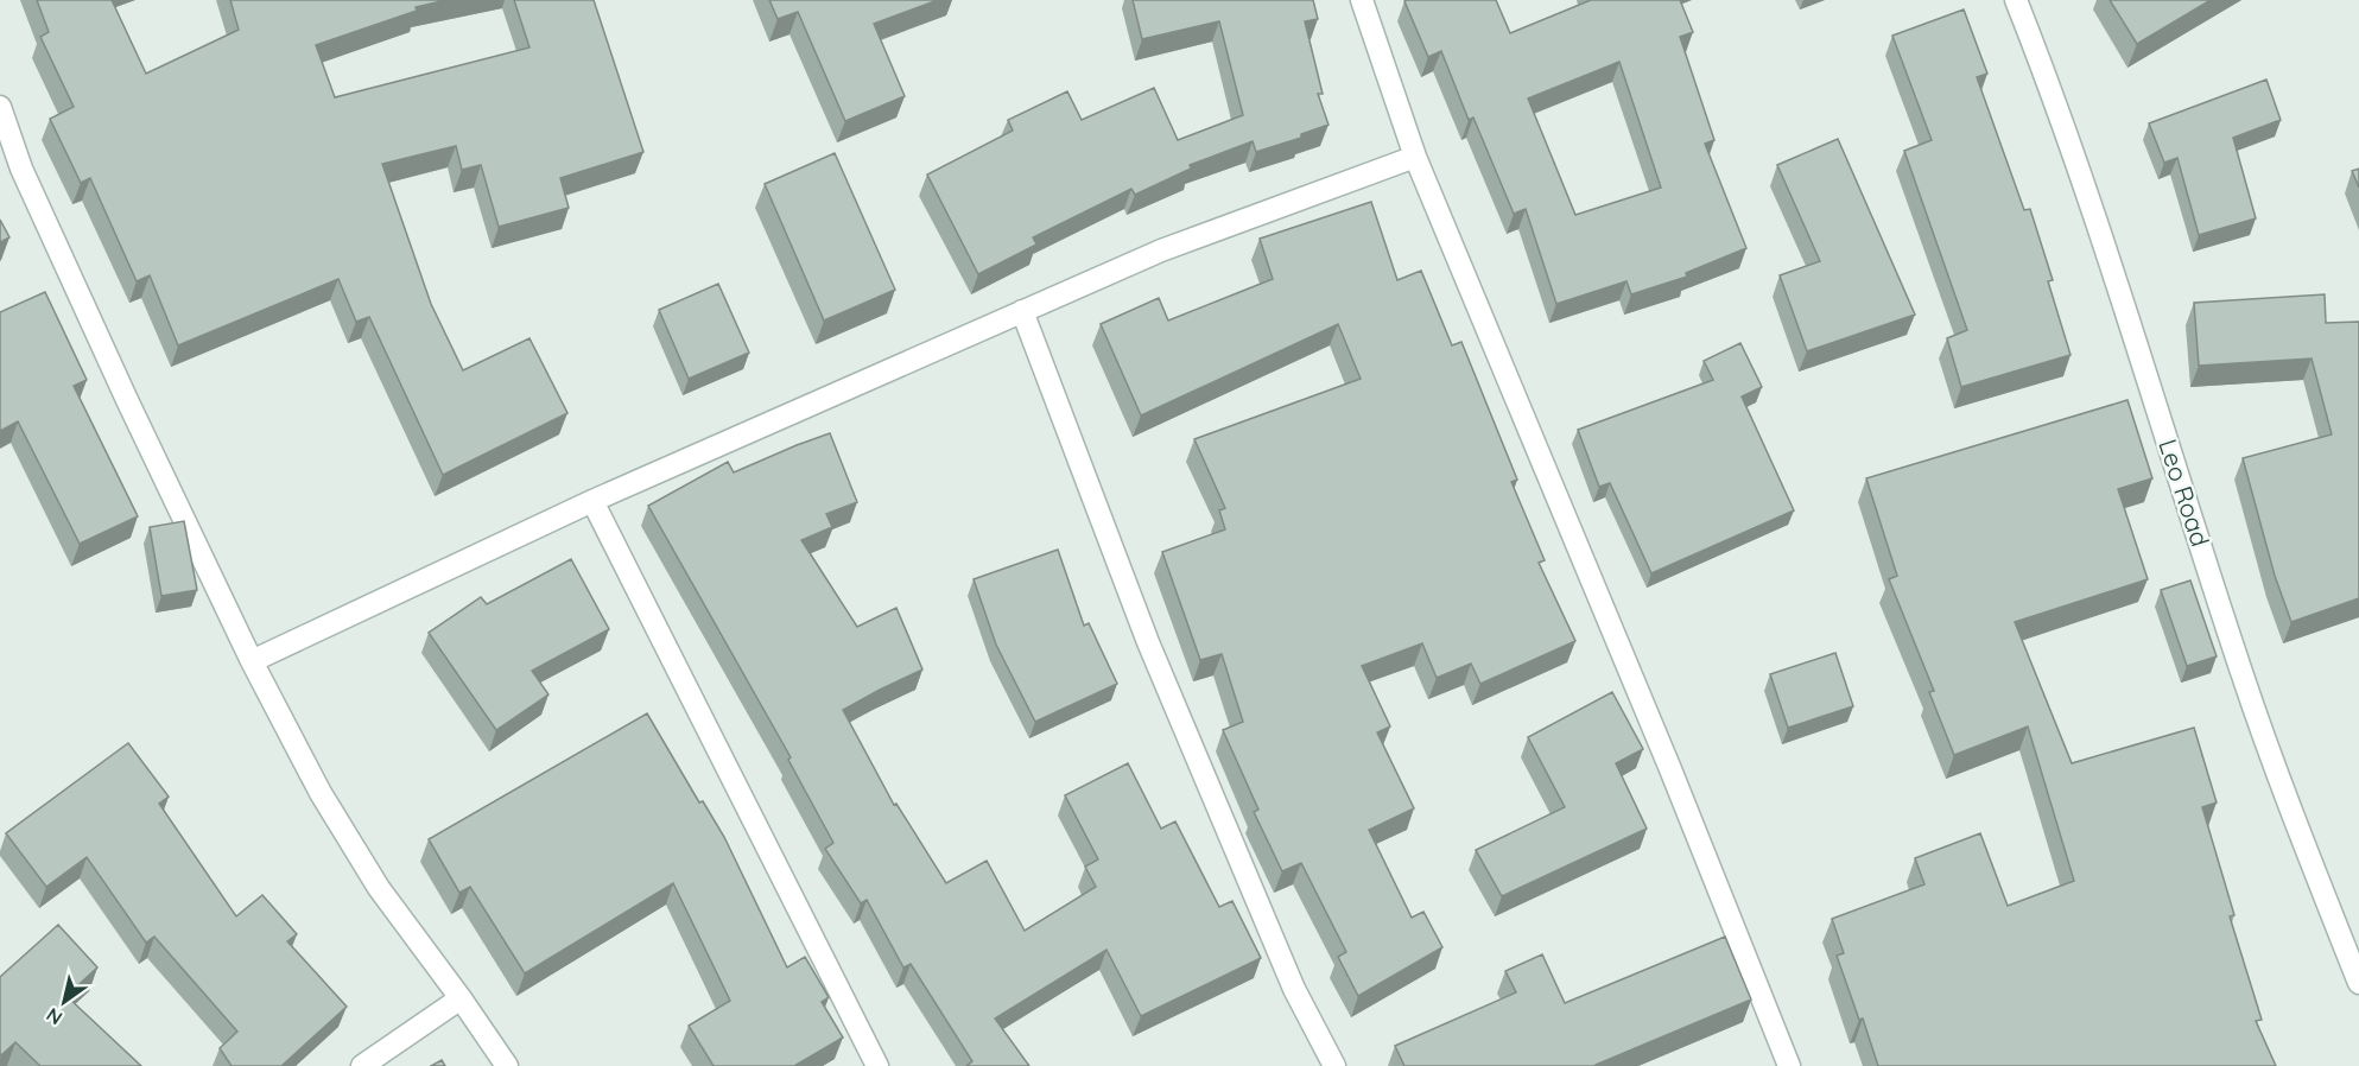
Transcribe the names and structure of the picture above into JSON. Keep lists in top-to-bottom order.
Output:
{
  "streets": {
    "street": ["Leo Road"]
  },
  "north": "bottom left"
}
